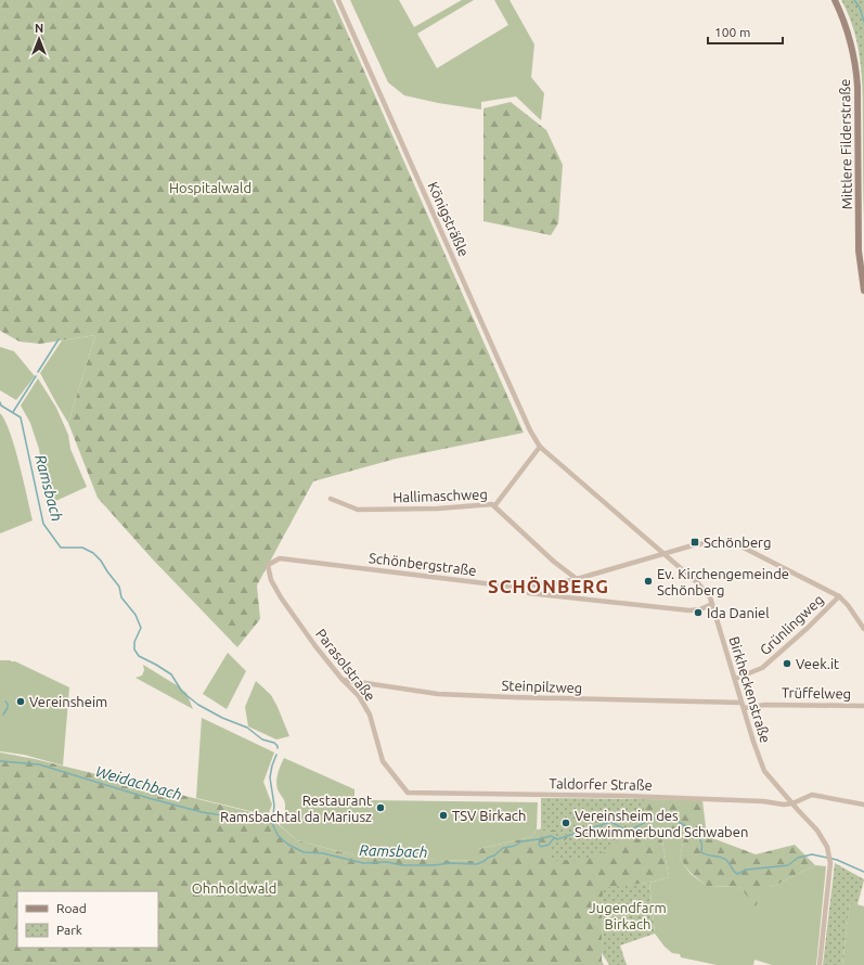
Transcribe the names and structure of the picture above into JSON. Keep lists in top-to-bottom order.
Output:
{
  "streets": {
    "main road": ["Mittlere Filderstraße"],
    "street": [
      "Königsträßle",
      "Hallimaschweg",
      "Schönbergstraße",
      "Grünlingweg",
      "Parasolstraße",
      "Steinpilzweg",
      "Birkheckenstraße",
      "Trüffelweg",
      "Taldorfer Straße"
    ]
  },
  "crossings": [
    ["Königsträßle", "Birkheckenstraße"],
    ["Hallimaschweg", "Schönbergstraße"],
    ["Schönbergstraße", "Grünlingweg"],
    ["Schönbergstraße", "Parasolstraße"],
    ["Schönbergstraße", "Birkheckenstraße"],
    ["Grünlingweg", "Birkheckenstraße"],
    ["Parasolstraße", "Steinpilzweg"],
    ["Parasolstraße", "Taldorfer Straße"],
    ["Steinpilzweg", "Birkheckenstraße"],
    ["Steinpilzweg", "Trüffelweg"],
    ["Birkheckenstraße", "Trüffelweg"],
    ["Birkheckenstraße", "Taldorfer Straße"]
  ],
  "districts": ["SCHÖNBERG"],
  "water": ["Ramsbach", "Weidachbach"],
  "parks": ["Hospitalwald", "Ohnholdwald", "Jugendfarm Birkach"],
  "places": {
    "transit": ["Schönberg"],
    "other": [
      "Ev. Kirchengemeinde Schönberg",
      "Ida Daniel",
      "Veek.it",
      "Vereinsheim",
      "Restaurant Ramsbachtal da Mariusz",
      "TSV Birkach",
      "Vereinsheim des Schwimmerbund Schwaben"
    ]
  },
  "legend": ["Road", "Park"],
  "scale_bar": "100 m",
  "north": "top"
}
